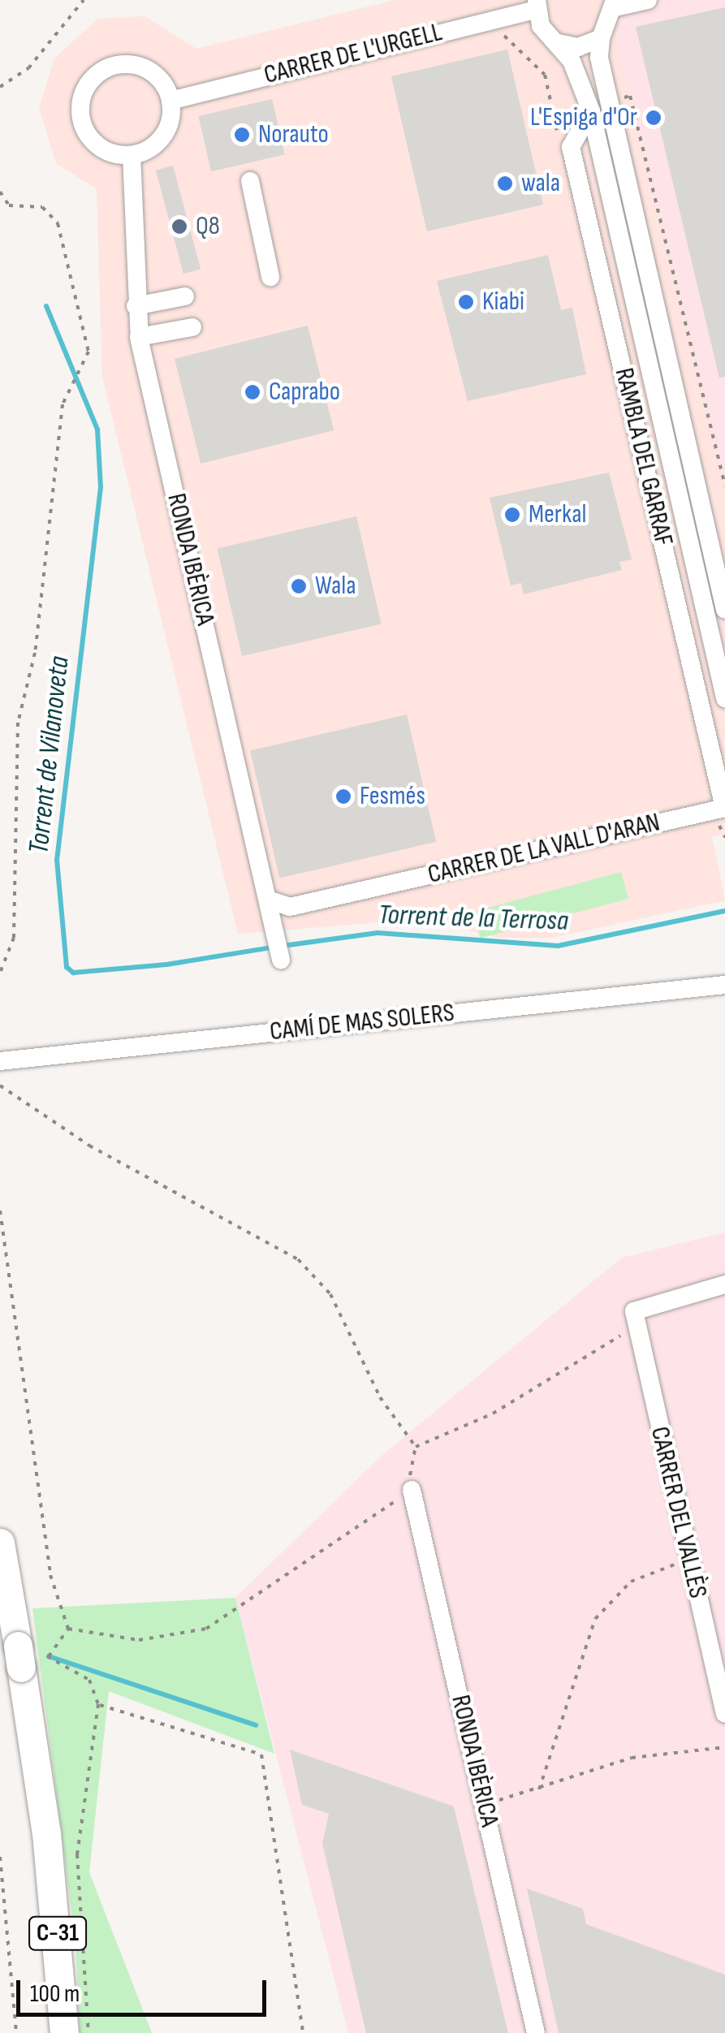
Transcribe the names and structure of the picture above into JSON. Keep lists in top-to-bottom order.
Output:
{
  "streets": {
    "highway": ["C-31"],
    "street": [
      "CARRER DE L'URGELL",
      "RAMBLA DEL GARRAF",
      "RONDA IBÈRICA",
      "CARRER DE LA VALL D'ARAN",
      "CAMÍ DE MAS SOLERS",
      "CARRER DEL VALLÈS"
    ]
  },
  "crossings": [
    ["CARRER DE L'URGELL", "RAMBLA DEL GARRAF"],
    ["CARRER DE L'URGELL", "RONDA IBÈRICA"],
    ["RAMBLA DEL GARRAF", "CARRER DE LA VALL D'ARAN"],
    ["RONDA IBÈRICA", "CARRER DE LA VALL D'ARAN"]
  ],
  "water": ["Torrent de Vilanoveta", "Torrent de la Terrosa"],
  "places": [
    "L'Espiga d'Or",
    "Norauto",
    "wala",
    "Q8",
    "Kiabi",
    "Caprabo",
    "Merkal",
    "Wala",
    "Fesmés"
  ],
  "scale_bar": "100 m"
}
